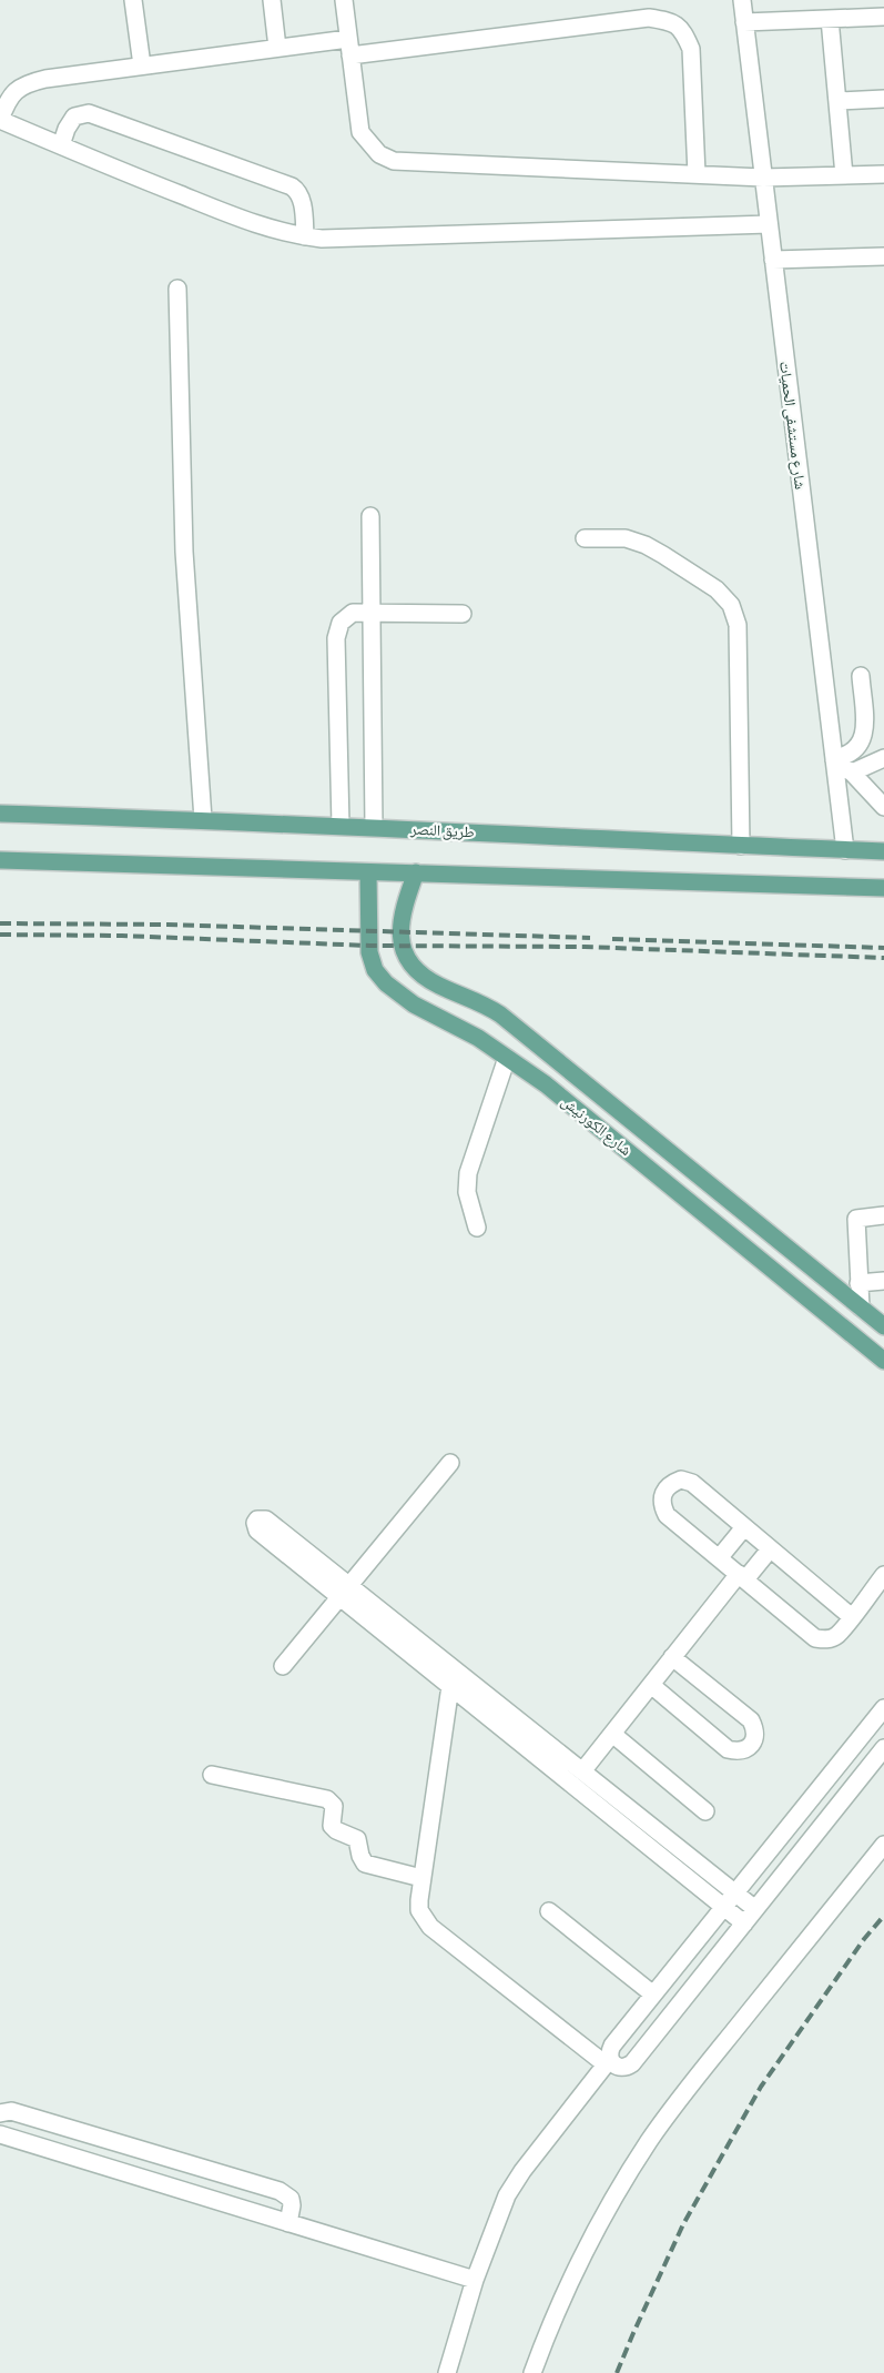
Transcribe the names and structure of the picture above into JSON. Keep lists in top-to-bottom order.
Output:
{
  "streets": {
    "main road": ["طريق النصر", "شارع الكورنيش"],
    "street": ["شارع مستشفى الحميات"]
  },
  "crossings": [
    ["شارع مستشفى الحميات", "طريق النصر"]
  ]
}
